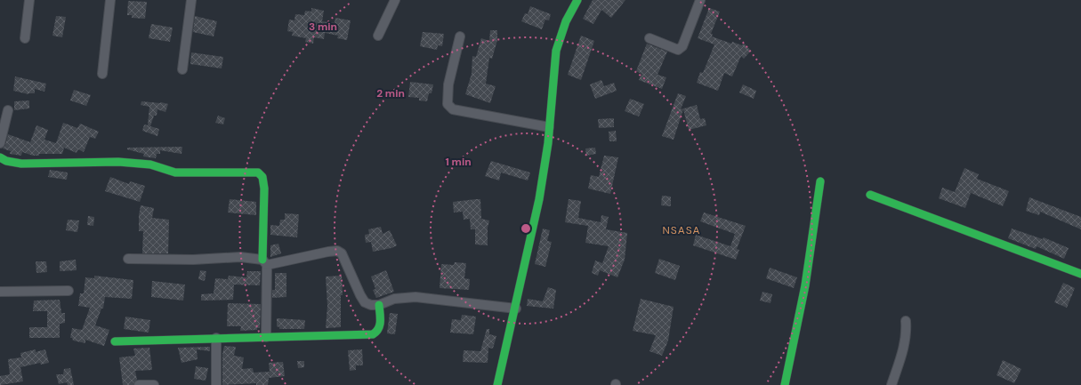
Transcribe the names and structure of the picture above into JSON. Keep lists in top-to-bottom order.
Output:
{
  "districts": ["NSASA"],
  "rings": ["3 min", "2 min", "1 min"]
}
